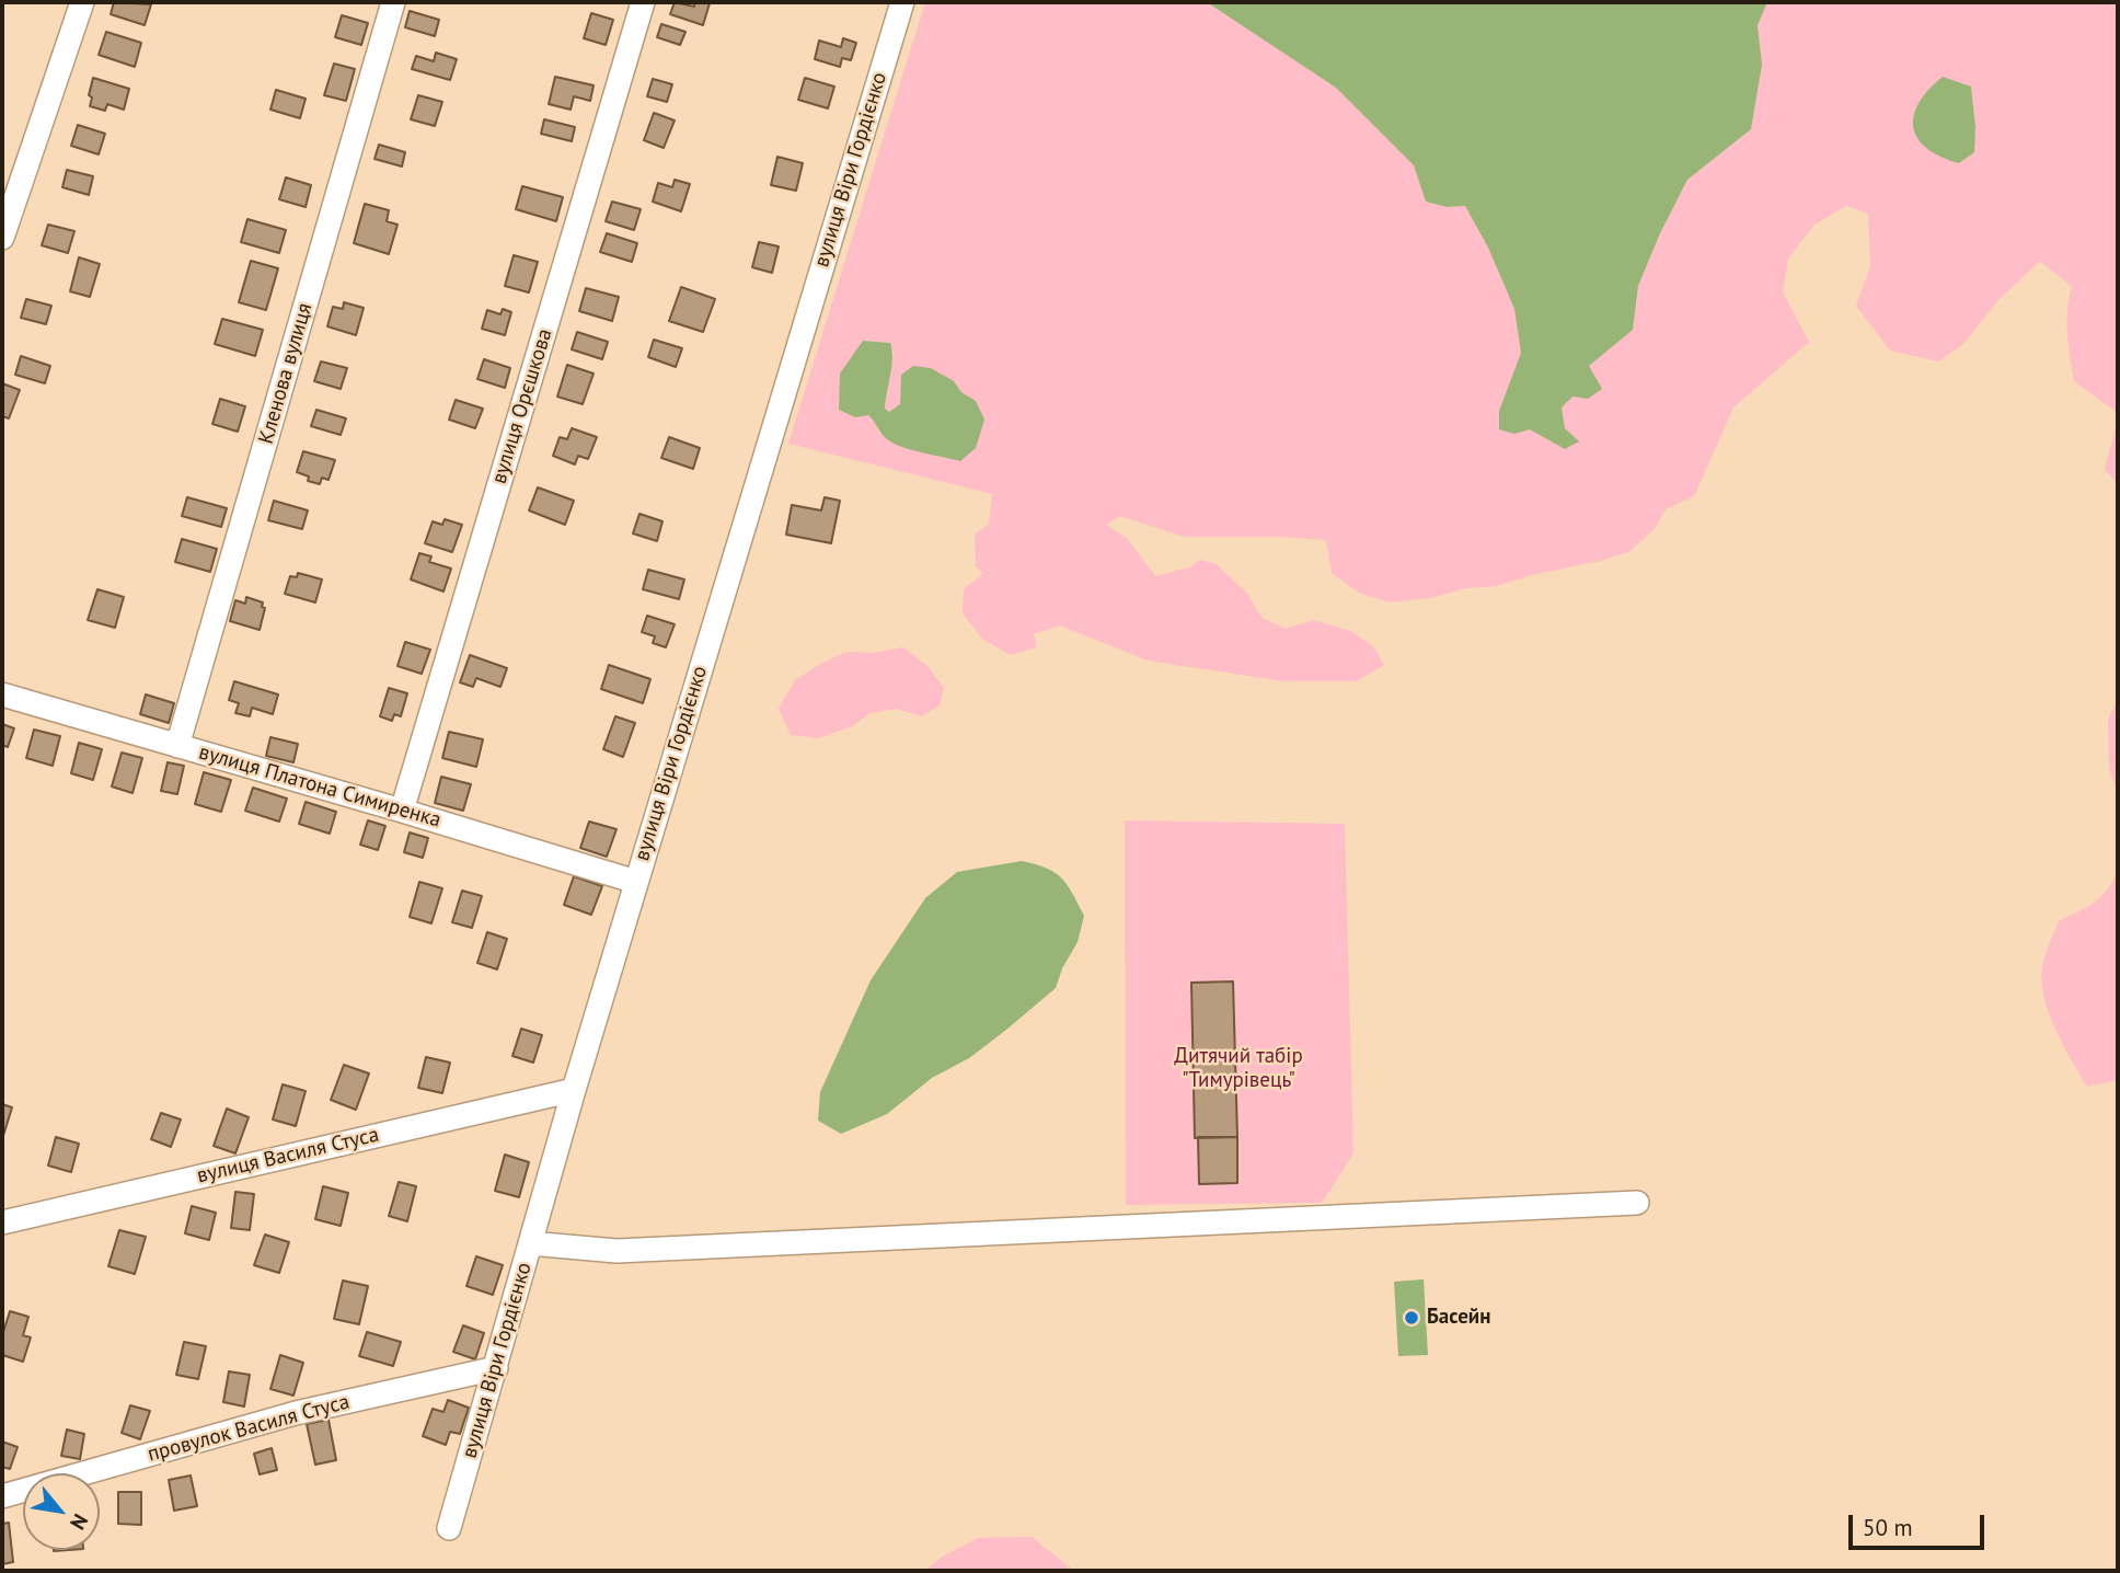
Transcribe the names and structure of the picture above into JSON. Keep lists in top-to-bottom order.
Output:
{
  "streets": {
    "street": [
      "вулиця Віри Гордієнко",
      "Кленова вулиця",
      "вулиця Орєшкова",
      "вулиця Платона Симиренка",
      "вулиця Василя Стуса",
      "провулок Василя Стуса"
    ]
  },
  "crossings": [
    ["вулиця Віри Гордієнко", "вулиця Платона Симиренка"],
    ["вулиця Віри Гордієнко", "вулиця Василя Стуса"],
    ["вулиця Віри Гордієнко", "провулок Василя Стуса"],
    ["Кленова вулиця", "вулиця Платона Симиренка"],
    ["вулиця Орєшкова", "вулиця Платона Симиренка"]
  ],
  "parks": ["Дитячий табір \"Тимурівець\""],
  "places": ["Басейн"],
  "scale_bar": "50 m",
  "north": "bottom right"
}
